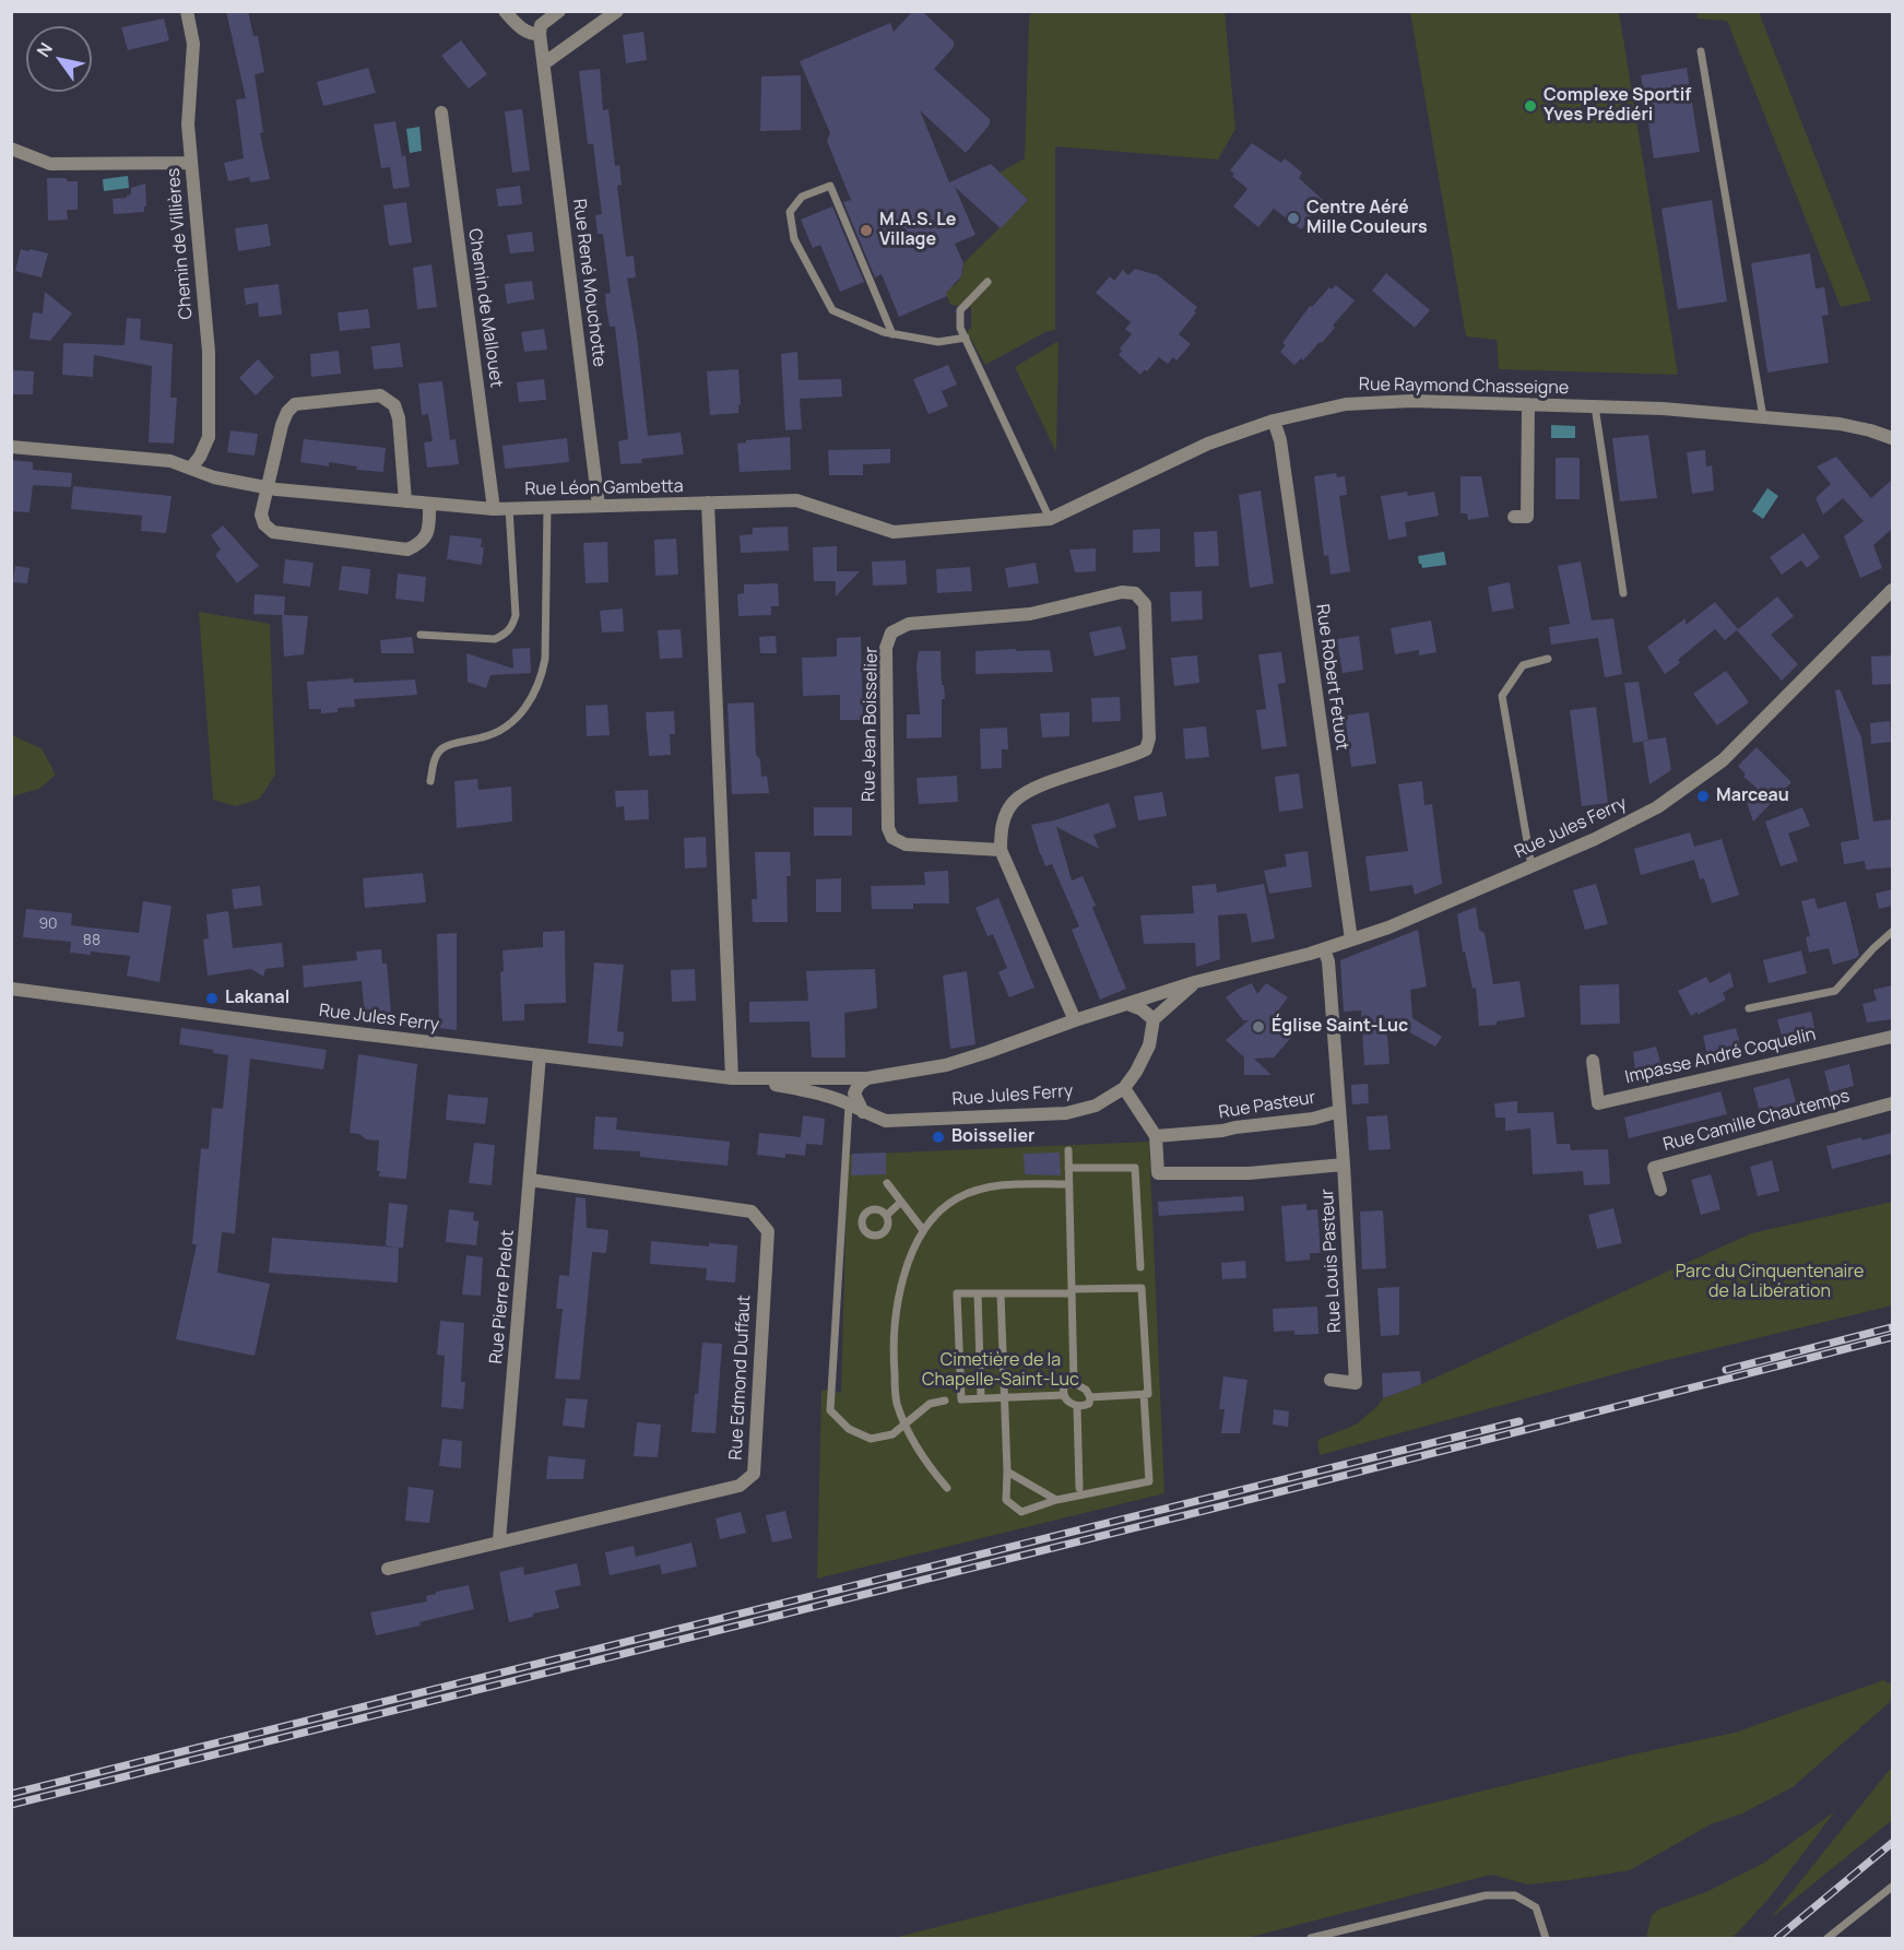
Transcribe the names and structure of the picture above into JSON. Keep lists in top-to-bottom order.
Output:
{
  "streets": {
    "street": [
      "Chemin de Villières",
      "Rue René Mouchotte",
      "Chemin de Mallouet",
      "Rue Raymond Chasseigne",
      "Rue Léon Gambetta",
      "Rue Robert Fetuot",
      "Rue Jean Boisselier",
      "Rue Jules Ferry",
      "Impasse André Coquelin",
      "Rue Pasteur",
      "Rue Camille Chautemps",
      "Rue Louis Pasteur",
      "Rue Pierre Prelot",
      "Rue Edmond Duffaut"
    ]
  },
  "crossings": [
    ["Chemin de Villières", "Rue Léon Gambetta"],
    ["Rue René Mouchotte", "Rue Léon Gambetta"],
    ["Chemin de Mallouet", "Rue Léon Gambetta"],
    ["Rue Raymond Chasseigne", "Rue Léon Gambetta"],
    ["Rue Raymond Chasseigne", "Rue Robert Fetuot"],
    ["Rue Léon Gambetta", "Rue Jules Ferry"],
    ["Rue Robert Fetuot", "Rue Jules Ferry"],
    ["Rue Jules Ferry", "Rue Pasteur"],
    ["Rue Jules Ferry", "Rue Pierre Prelot"],
    ["Rue Pasteur", "Rue Louis Pasteur"],
    ["Rue Pierre Prelot", "Rue Edmond Duffaut"]
  ],
  "parks": ["Parc du Cinquentenaire de la Libération", "Cimetière de la Chapelle-Saint-Luc"],
  "places": [
    "Complexe Sportif Yves Prédiéri",
    "Centre Aéré Mille Couleurs",
    "M.A.S. Le Village",
    "Marceau",
    "Lakanal",
    "Église Saint-Luc",
    "Boisselier"
  ],
  "house_numbers": ["90", "88"],
  "north": "top left"
}
